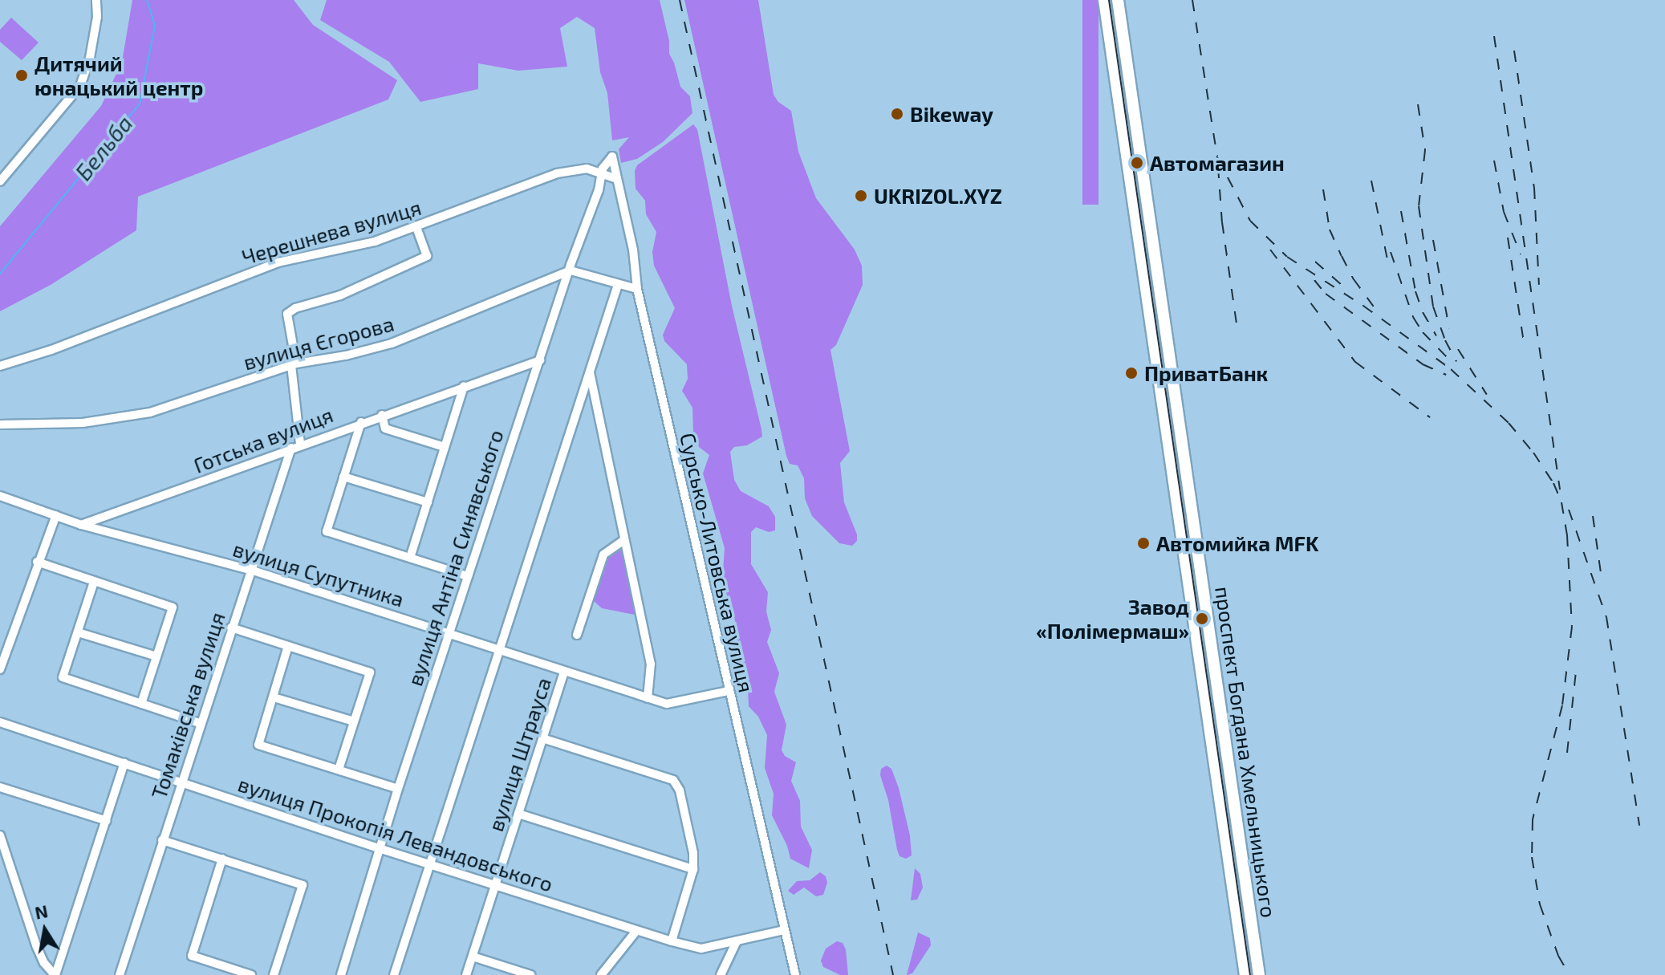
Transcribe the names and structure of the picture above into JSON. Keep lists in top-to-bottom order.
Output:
{
  "streets": {
    "main road": ["проспект Богдана Хмельницького"],
    "street": [
      "Черешнева вулиця",
      "вулиця Єгорова",
      "Готська вулиця",
      "вулиця Антіна Синявського",
      "Сурсько-Литовська вулиця",
      "вулиця Супутника",
      "Томаківська вулиця",
      "вулиця Штрауса",
      "вулиця Прокопія Левандовського"
    ]
  },
  "crossings": [
    ["Черешнева вулиця", "вулиця Антіна Синявського"],
    ["Черешнева вулиця", "Сурсько-Литовська вулиця"],
    ["вулиця Єгорова", "вулиця Антіна Синявського"],
    ["Готська вулиця", "вулиця Антіна Синявського"],
    ["Готська вулиця", "вулиця Супутника"],
    ["Готська вулиця", "Томаківська вулиця"],
    ["вулиця Антіна Синявського", "Сурсько-Литовська вулиця"],
    ["вулиця Антіна Синявського", "вулиця Супутника"],
    ["вулиця Антіна Синявського", "вулиця Прокопія Левандовського"],
    ["Сурсько-Литовська вулиця", "вулиця Супутника"],
    ["Сурсько-Литовська вулиця", "вулиця Прокопія Левандовського"],
    ["вулиця Супутника", "Томаківська вулиця"],
    ["вулиця Супутника", "вулиця Штрауса"],
    ["Томаківська вулиця", "вулиця Прокопія Левандовського"],
    ["вулиця Штрауса", "вулиця Прокопія Левандовського"]
  ],
  "water": ["Бельба"],
  "places": [
    "Дитячий юнацький центр",
    "Bikeway",
    "Автомагазин",
    "UKRIZOL.XYZ",
    "ПриватБанк",
    "Автомийка MFK",
    "Завод «Полімермаш»"
  ],
  "north": "top"
}
